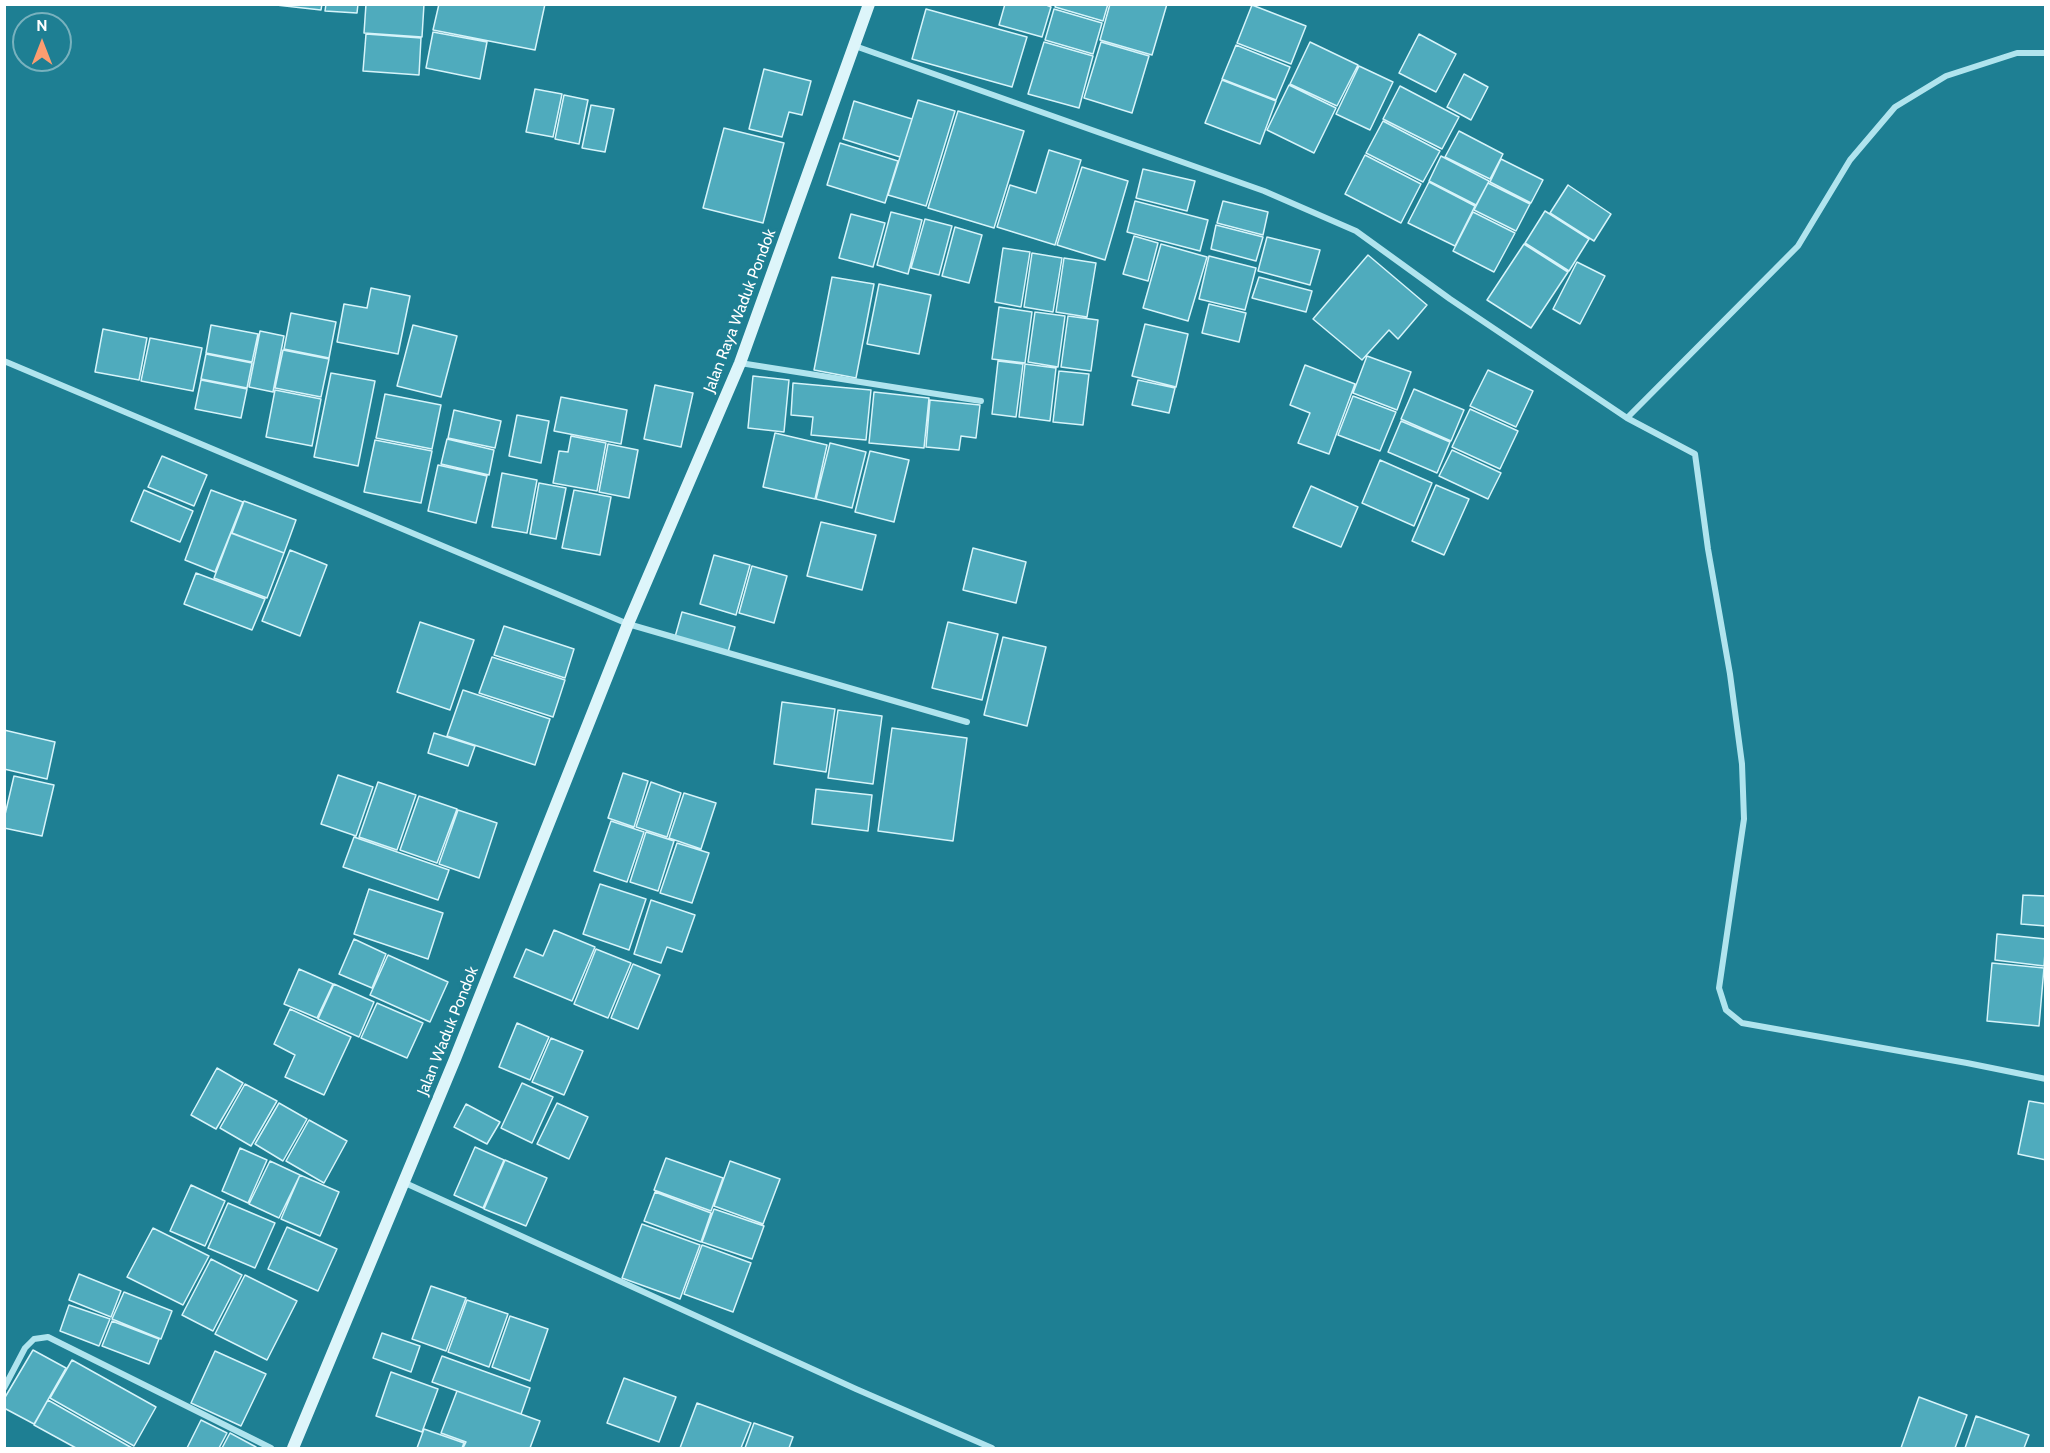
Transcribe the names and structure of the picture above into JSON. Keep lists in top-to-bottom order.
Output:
{
  "streets": {
    "street": ["Jalan Raya Waduk Pondok", "Jalan Waduk Pondok"]
  },
  "crossings": [
    ["Jalan Raya Waduk Pondok", "Jalan Waduk Pondok"]
  ],
  "north": "top"
}
